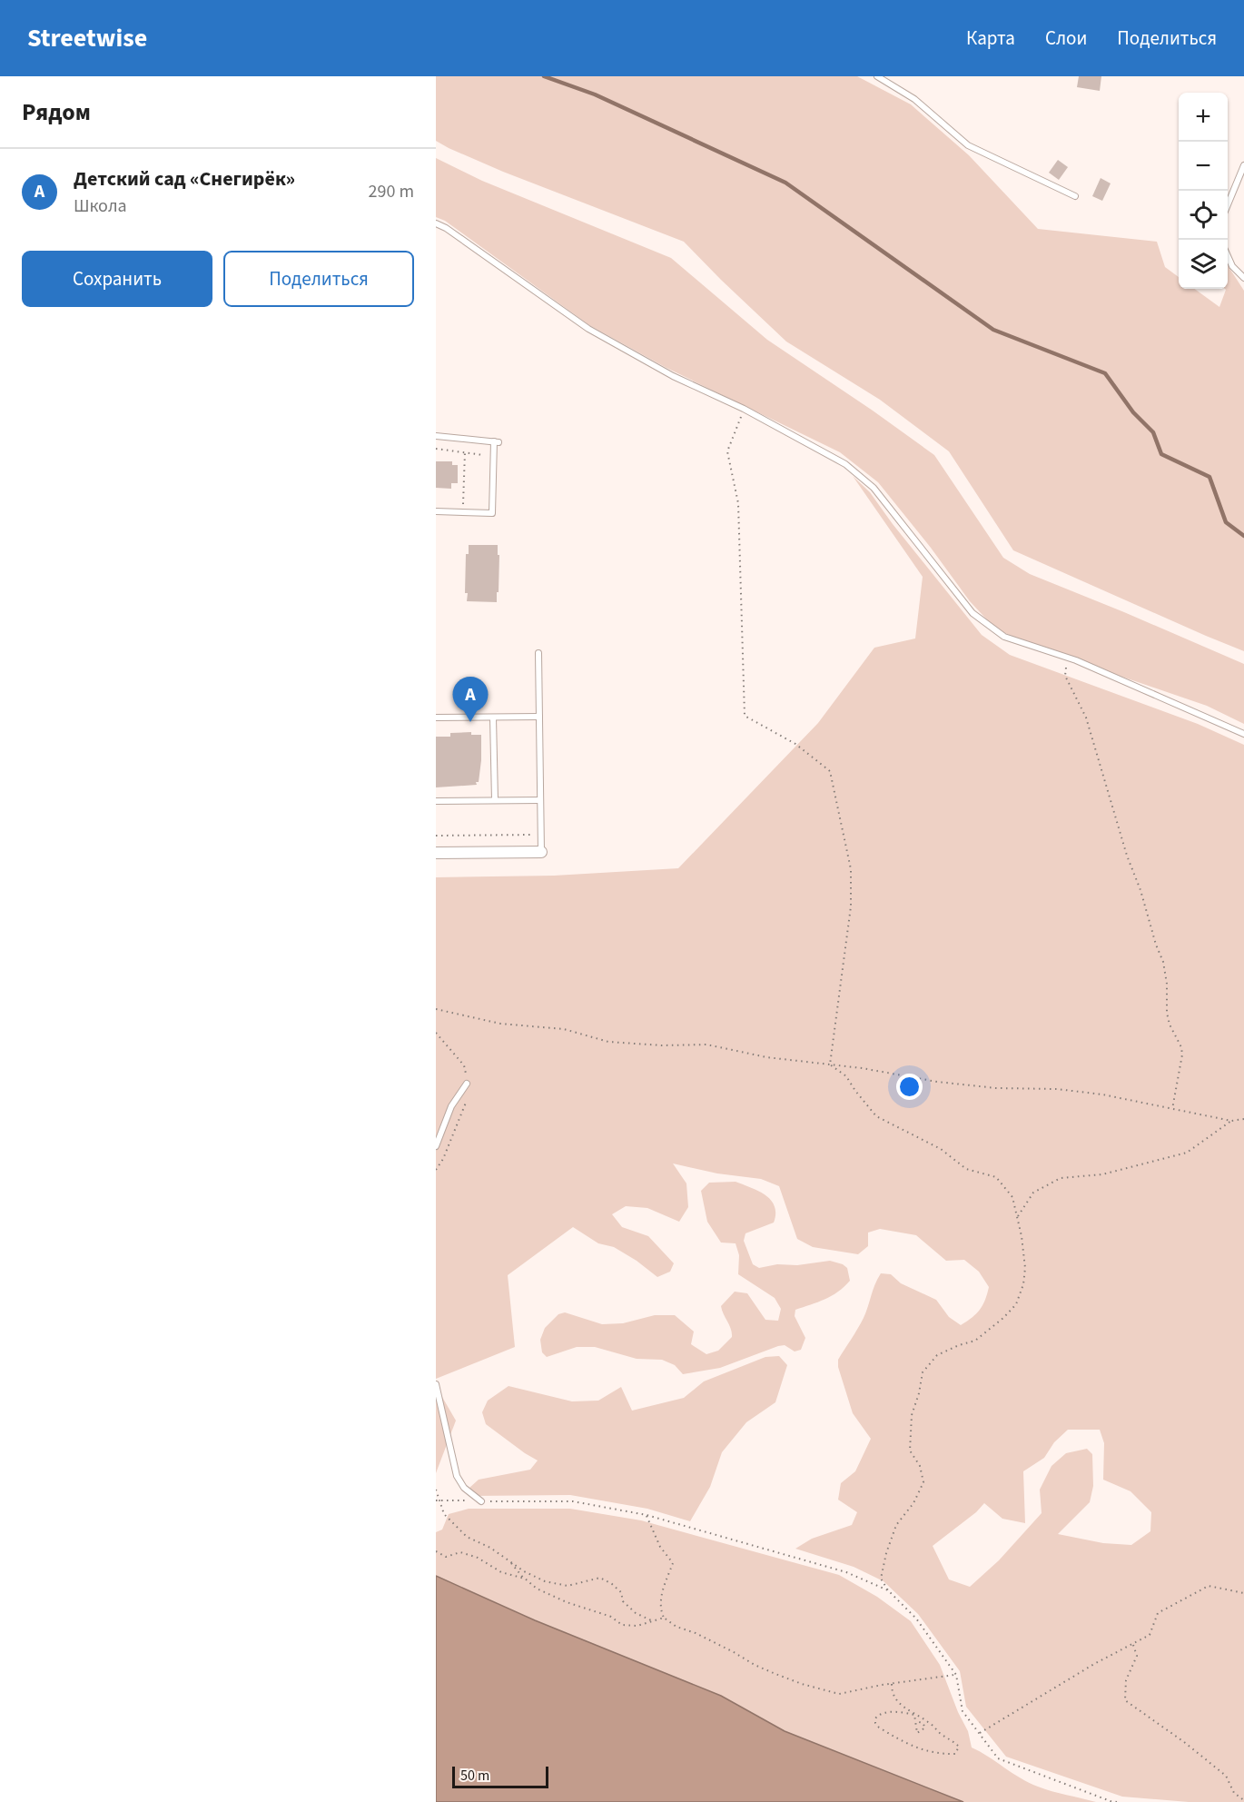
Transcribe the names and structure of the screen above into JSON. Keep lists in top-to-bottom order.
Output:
{
  "scale_bar": "50 m",
  "page": {
    "header": "Streetwise",
    "nav": ["Карта", "Слои", "Поделиться"],
    "heading": "Рядом",
    "map_buttons": ["+", "−"],
    "list": [
      {
        "mark": "A",
        "name": "Детский сад «Снегирёк»",
        "note": "Школа",
        "value": "290 m"
      }
    ],
    "buttons": ["Сохранить", "Поделиться"],
    "pins": "A",
    "scale": "50 m"
  }
}
